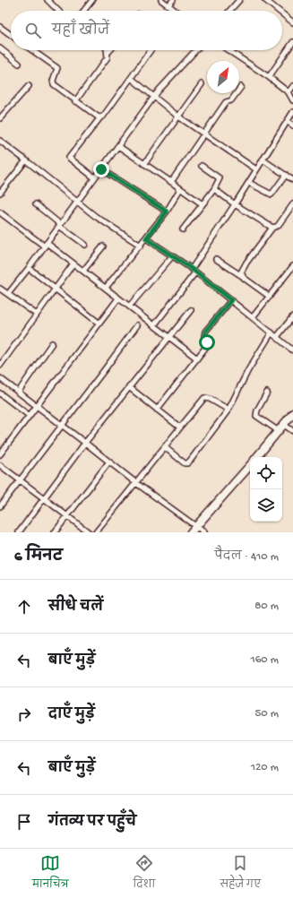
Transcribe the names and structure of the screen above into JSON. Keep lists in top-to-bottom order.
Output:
{
  "north": "top right",
  "page": {
    "search": "यहाँ खोजें",
    "heading": ["6 मिनट", "पैदल · 410 m"],
    "list": [
      ["सीधे चलें", "80 m"],
      ["बाएँ मुड़ें", "160 m"],
      ["दाएँ मुड़ें", "50 m"],
      ["बाएँ मुड़ें", "120 m"],
      "गंतव्य पर पहुँचे"
    ],
    "nav": ["मानचित्र", "दिशा", "सहेजे गए"]
  }
}
